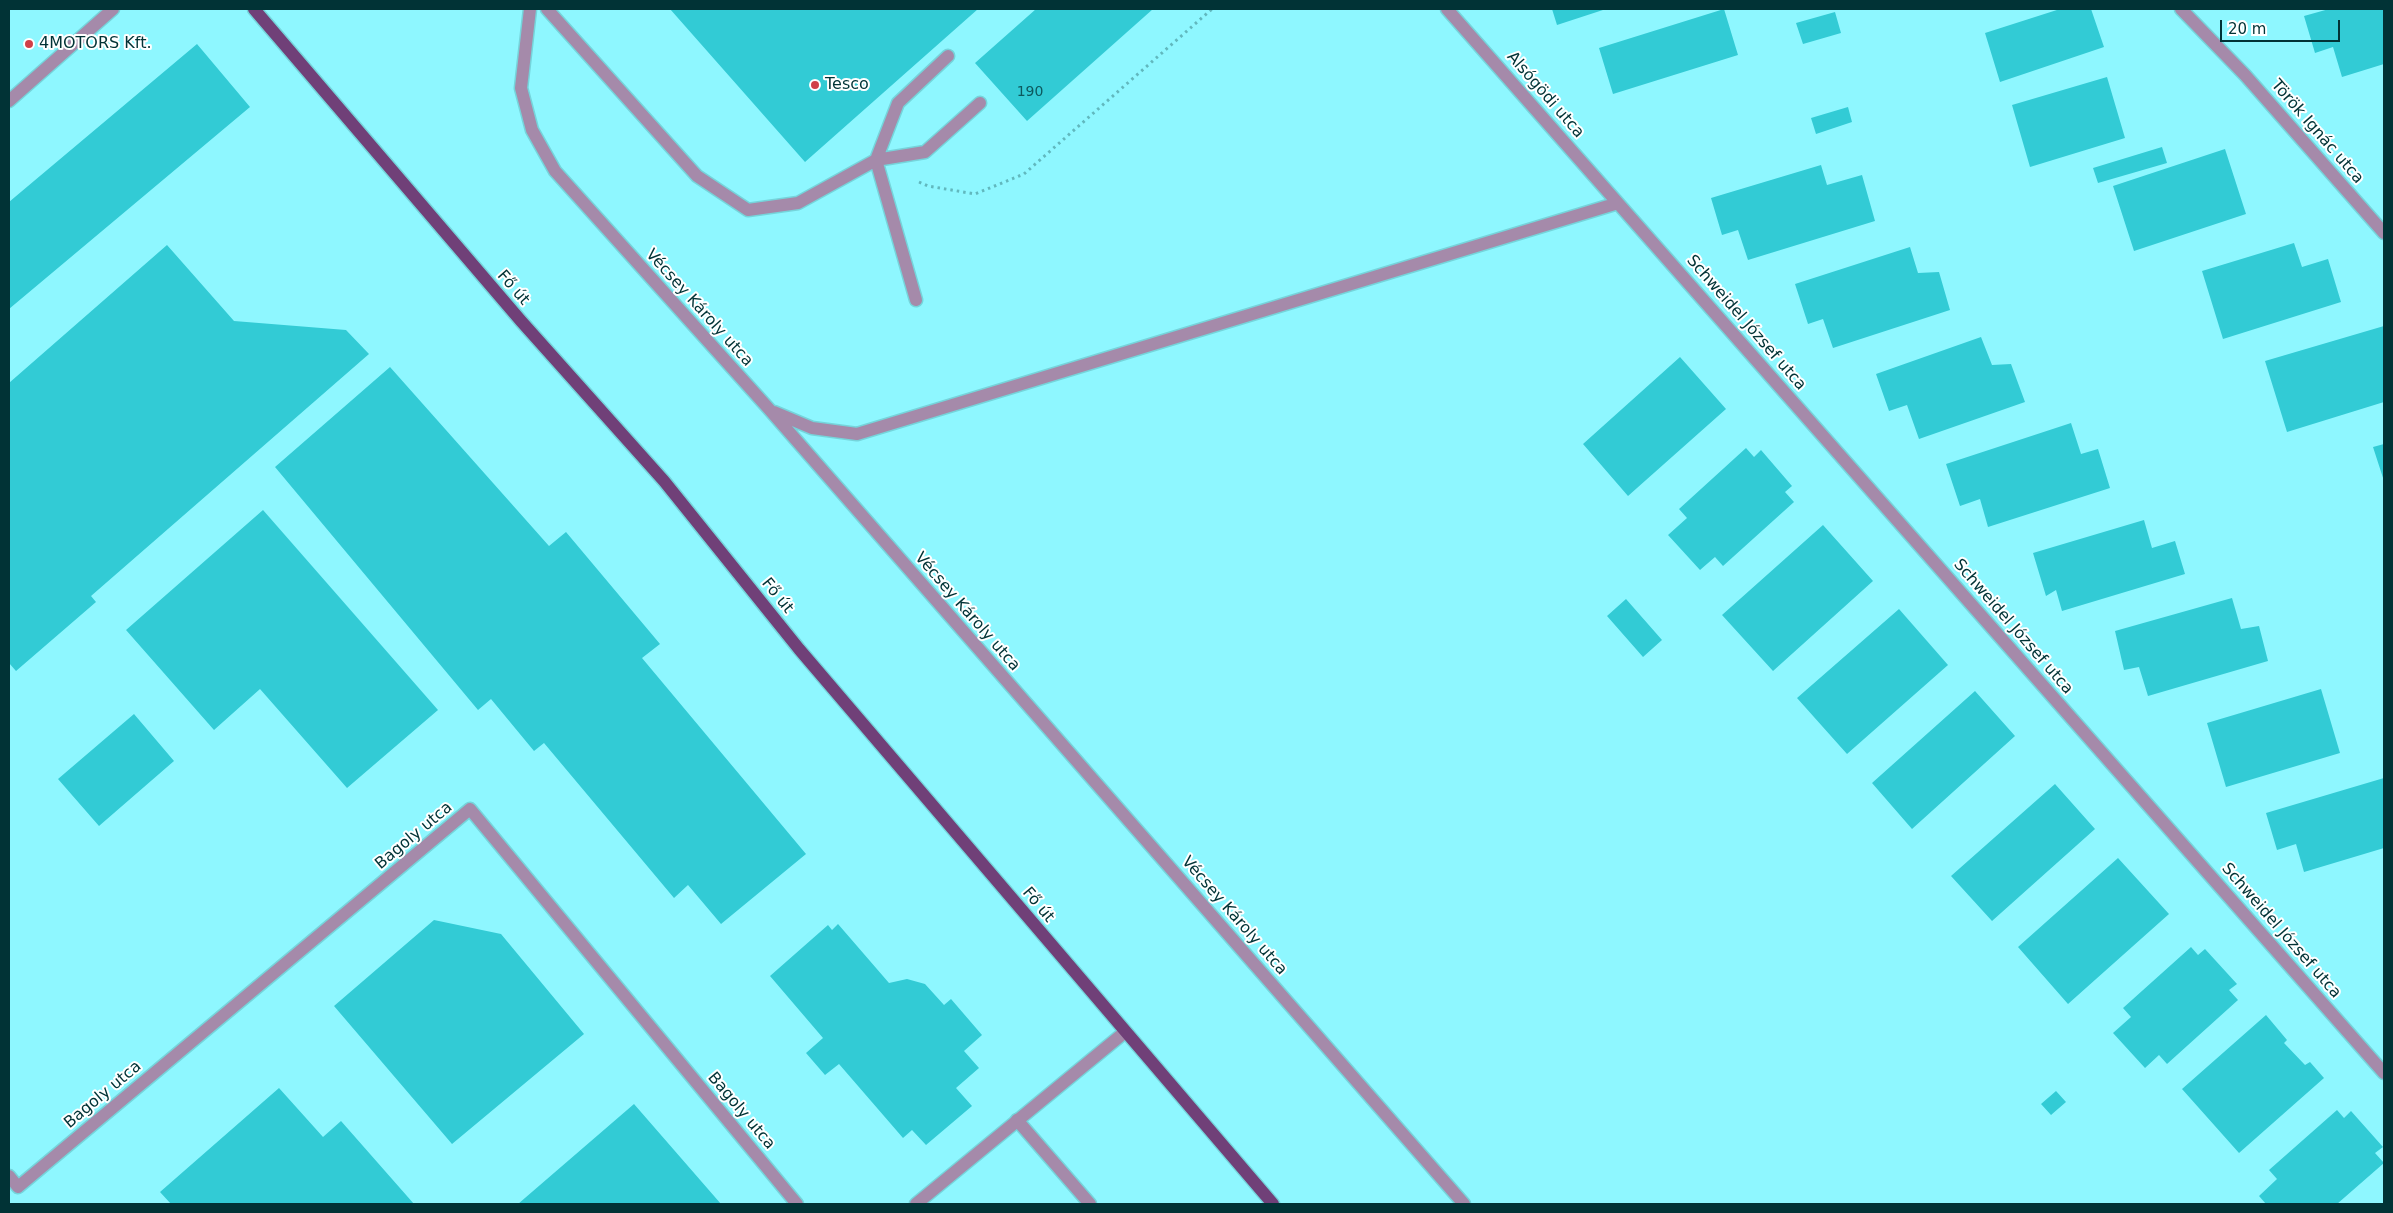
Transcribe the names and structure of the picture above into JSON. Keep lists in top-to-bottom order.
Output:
{
  "streets": {
    "main road": ["Fő út"],
    "street": [
      "Alsógödi utca",
      "Török Ignác utca",
      "Vécsey Károly utca",
      "Schweidel József utca",
      "Bagoly utca"
    ]
  },
  "crossings": [
    ["Alsógödi utca", "Schweidel József utca"]
  ],
  "places": ["4MOTORS Kft.", "Tesco"],
  "house_numbers": ["190"],
  "scale_bar": "20 m"
}
